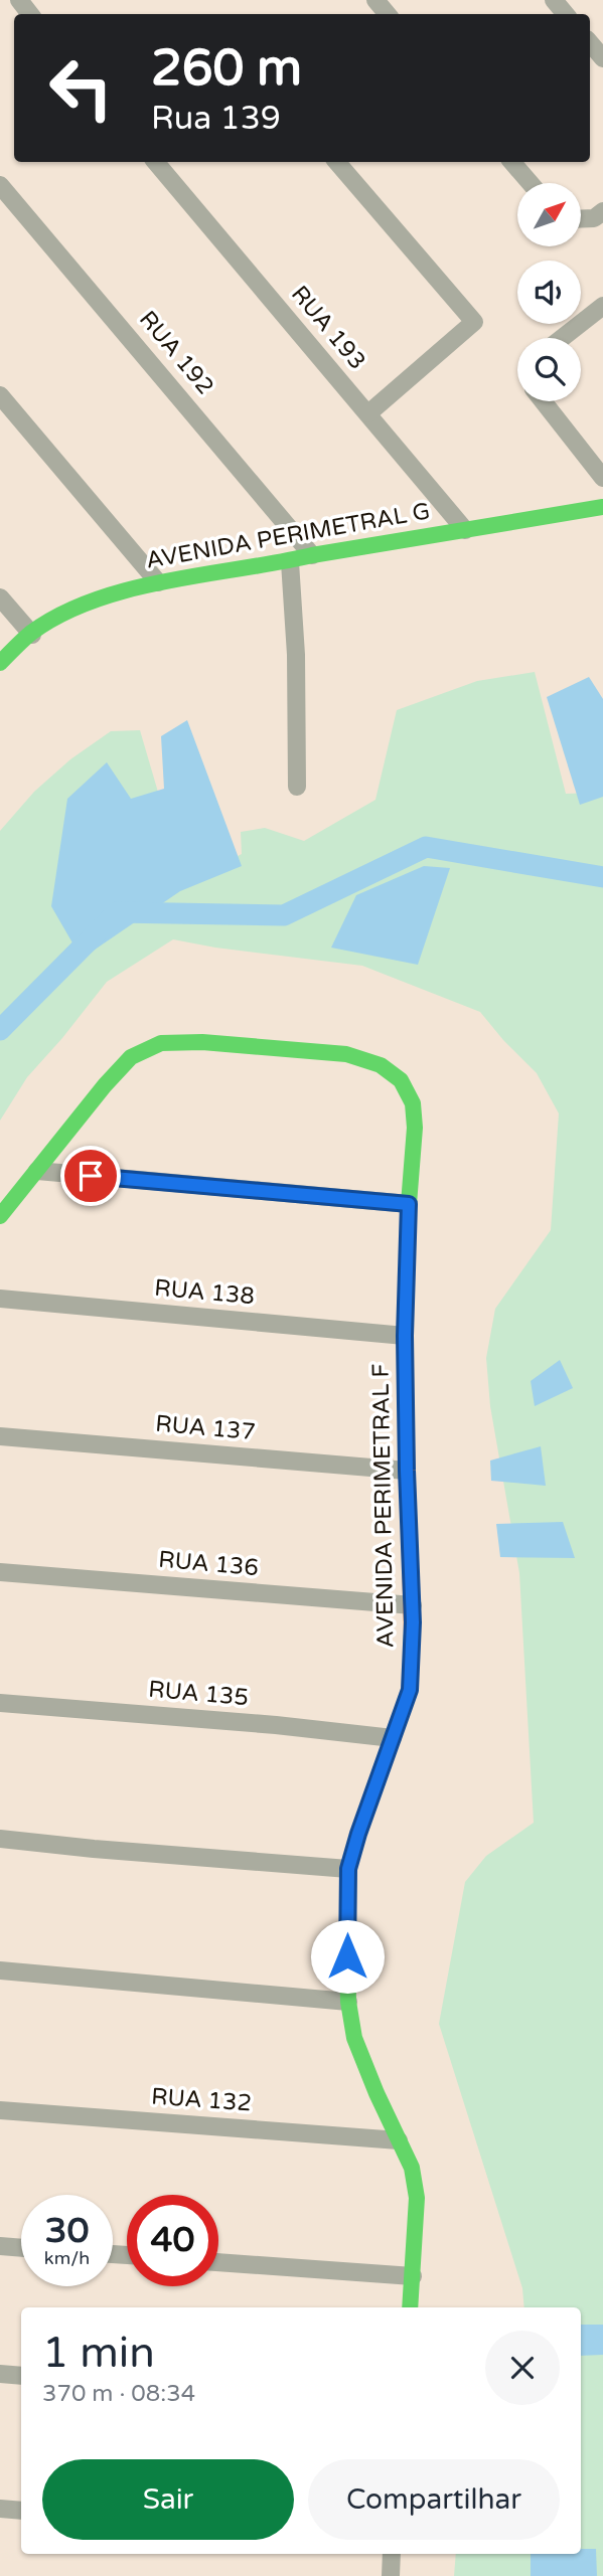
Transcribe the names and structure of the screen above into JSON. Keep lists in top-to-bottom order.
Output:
{
  "streets": {
    "street": [
      "RUA 193",
      "RUA 192",
      "AVENIDA PERIMETRAL G",
      "RUA 138",
      "RUA 137",
      "AVENIDA PERIMETRAL F",
      "RUA 136",
      "RUA 135",
      "RUA 132"
    ]
  },
  "crossings": [
    ["RUA 193", "AVENIDA PERIMETRAL G"],
    ["RUA 192", "AVENIDA PERIMETRAL G"],
    ["RUA 138", "AVENIDA PERIMETRAL F"],
    ["RUA 137", "AVENIDA PERIMETRAL F"],
    ["AVENIDA PERIMETRAL F", "RUA 136"],
    ["AVENIDA PERIMETRAL F", "RUA 135"],
    ["AVENIDA PERIMETRAL F", "RUA 132"]
  ],
  "north": "top right",
  "page": {
    "turn": ["260 m", "Rua 139"],
    "speed": "30 km/h",
    "limit": "40",
    "heading": ["1 min", "370 m · 08:34"],
    "buttons": ["Sair", "Compartilhar"]
  }
}
